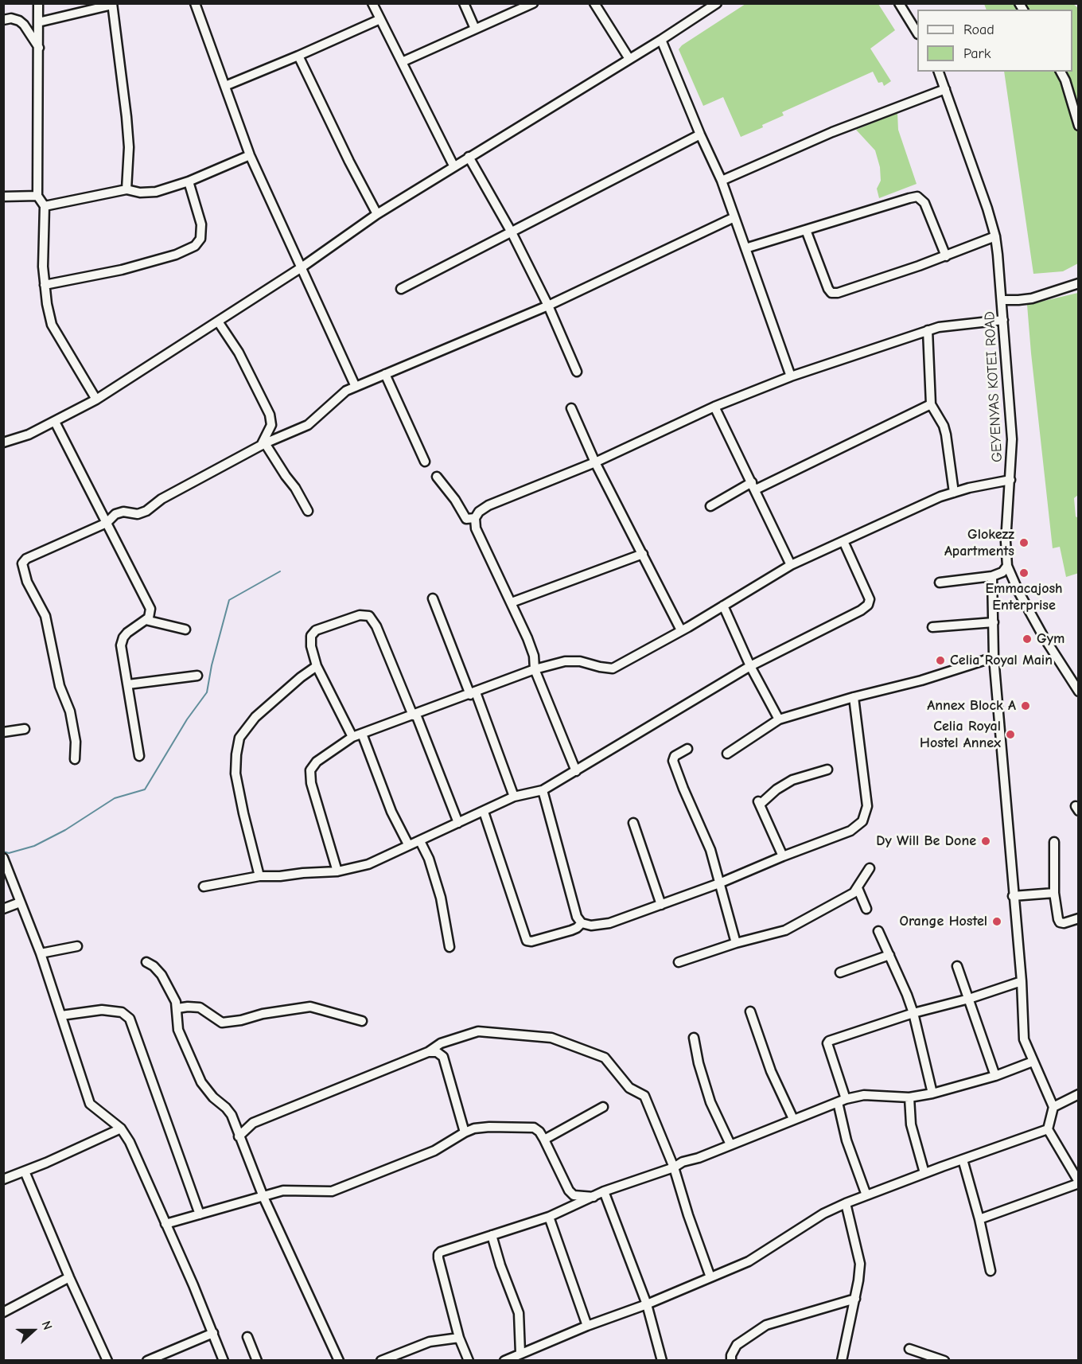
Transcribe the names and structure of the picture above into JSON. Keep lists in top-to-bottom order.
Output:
{
  "streets": {
    "street": ["GEYENYAS KOTEI ROAD"]
  },
  "places": [
    "Glokezz Apartments",
    "Emmacajosh Enterprise",
    "Gym",
    "Celia Royal Main",
    "Annex Block A",
    "Celia Royal Hostel Annex",
    "Dy Will Be Done",
    "Orange Hostel"
  ],
  "legend": ["Road", "Park"],
  "north": "right"
}
